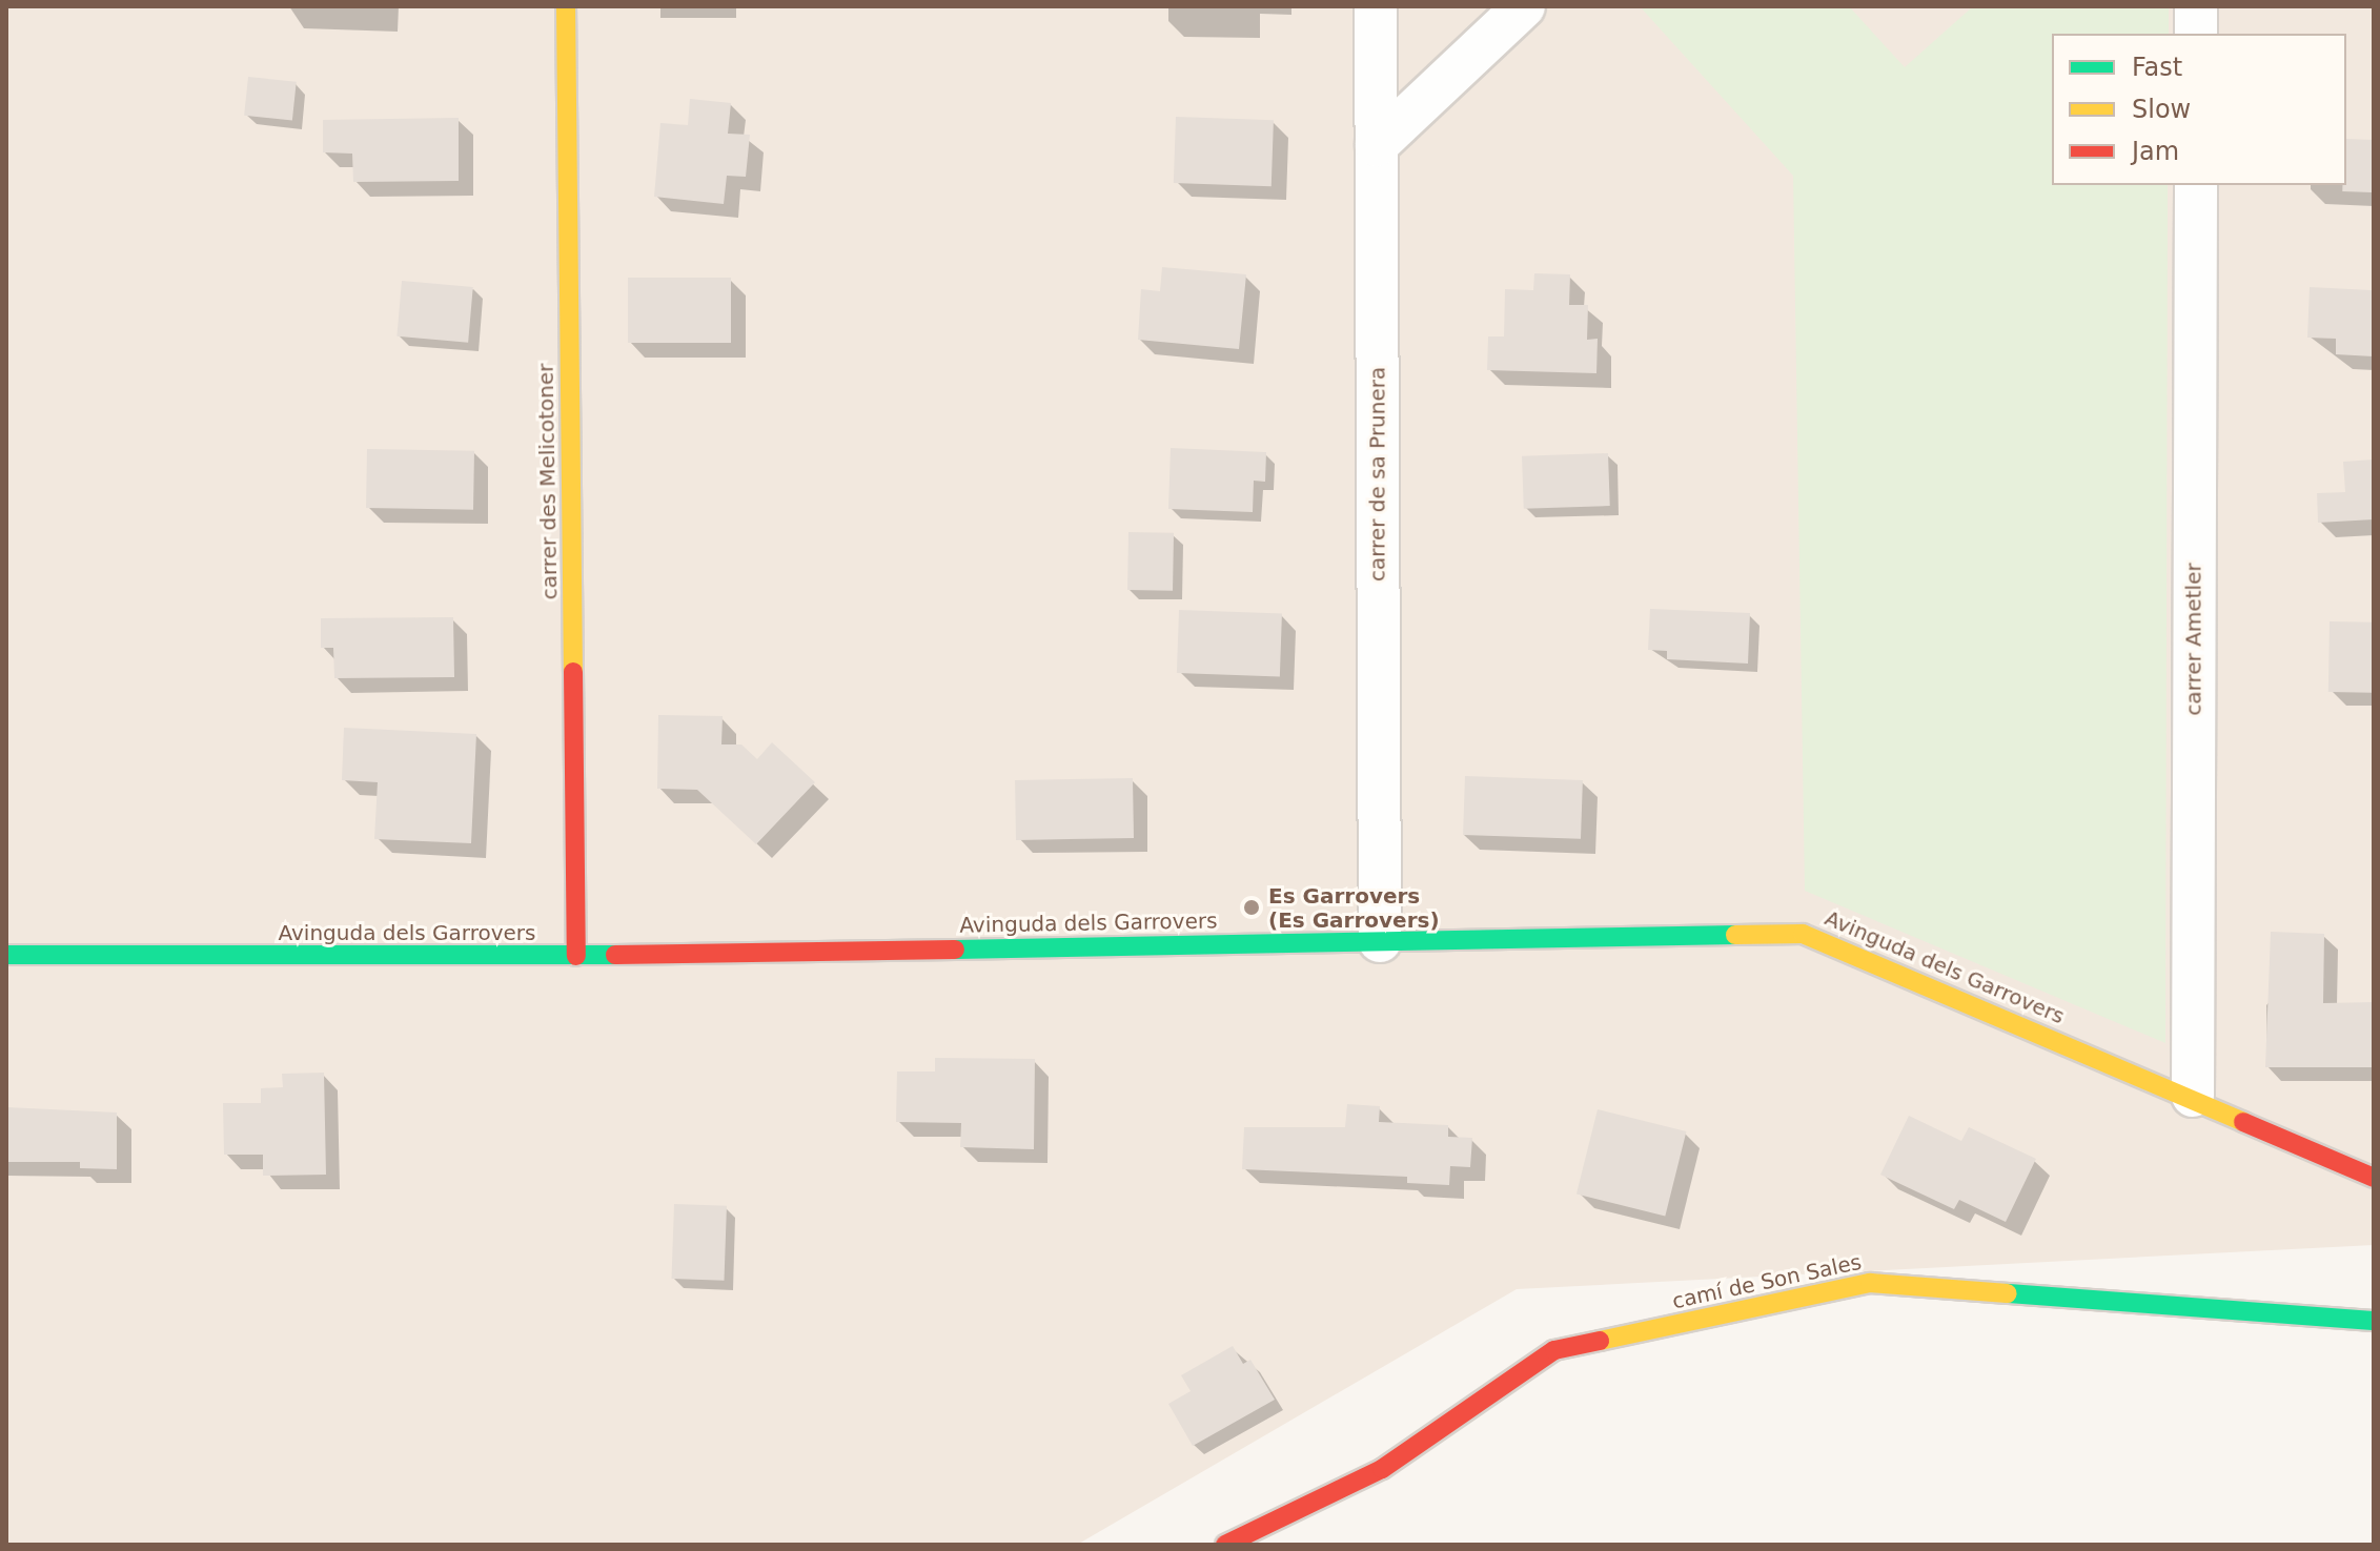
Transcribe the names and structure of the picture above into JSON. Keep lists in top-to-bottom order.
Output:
{
  "streets": {
    "street": [
      "carrer de sa Prunera",
      "carrer des Melicotoner",
      "carrer Ametler",
      "Avinguda dels Garrovers",
      "camí de Son Sales"
    ]
  },
  "crossings": [
    ["carrer de sa Prunera", "Avinguda dels Garrovers"],
    ["carrer des Melicotoner", "Avinguda dels Garrovers"],
    ["carrer Ametler", "Avinguda dels Garrovers"]
  ],
  "places": ["Es Garrovers (Es Garrovers)"],
  "legend": ["Fast", "Slow", "Jam"]
}
